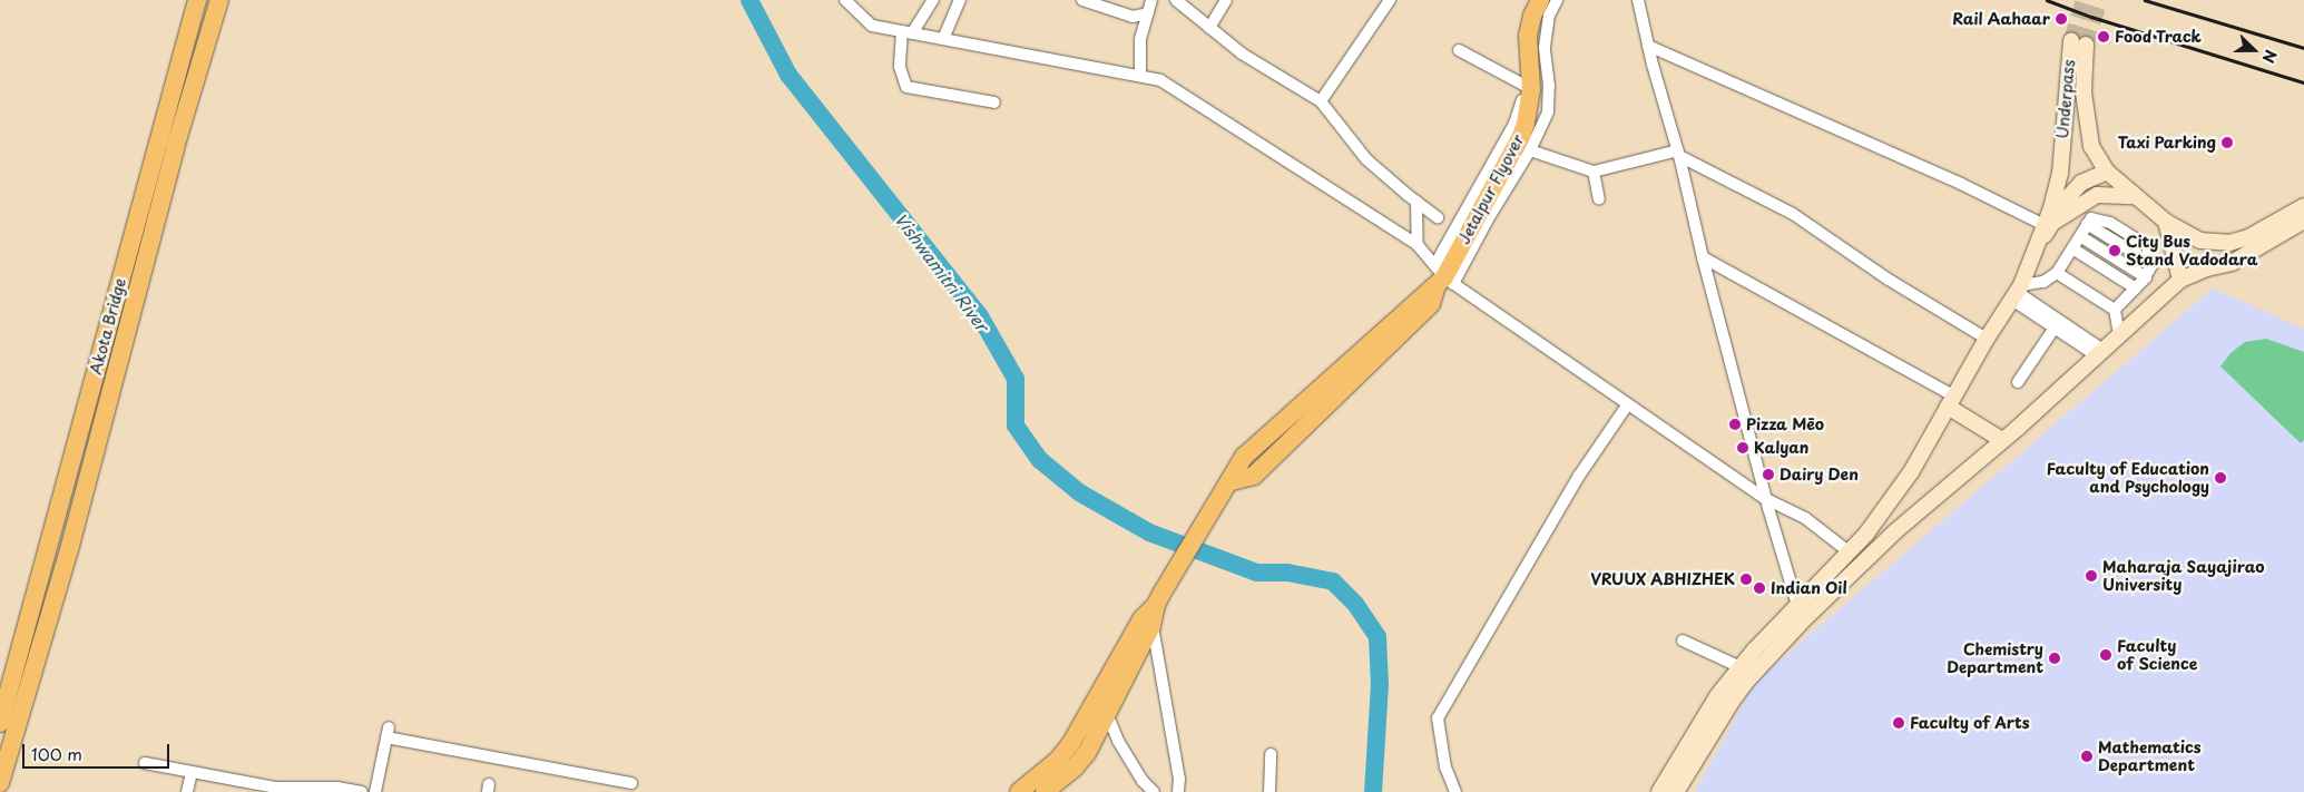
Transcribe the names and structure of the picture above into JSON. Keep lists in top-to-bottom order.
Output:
{
  "streets": {
    "main road": ["Underpass", "Jetalpur Flyover", "Akota Bridge"]
  },
  "water": ["Vishwamitri River"],
  "places": [
    "Rail Aahaar",
    "Food Track",
    "Taxi Parking",
    "City Bus Stand Vadodara",
    "Pizza Mēo",
    "Kalyan",
    "Dairy Den",
    "Faculty of Education and Psychology",
    "Maharaja Sayajirao University",
    "VRUUX ABHIZHEK",
    "Indian Oil",
    "Faculty of Science",
    "Chemistry Department",
    "Faculty of Arts",
    "Mathematics Department"
  ],
  "scale_bar": "100 m",
  "north": "right"
}
